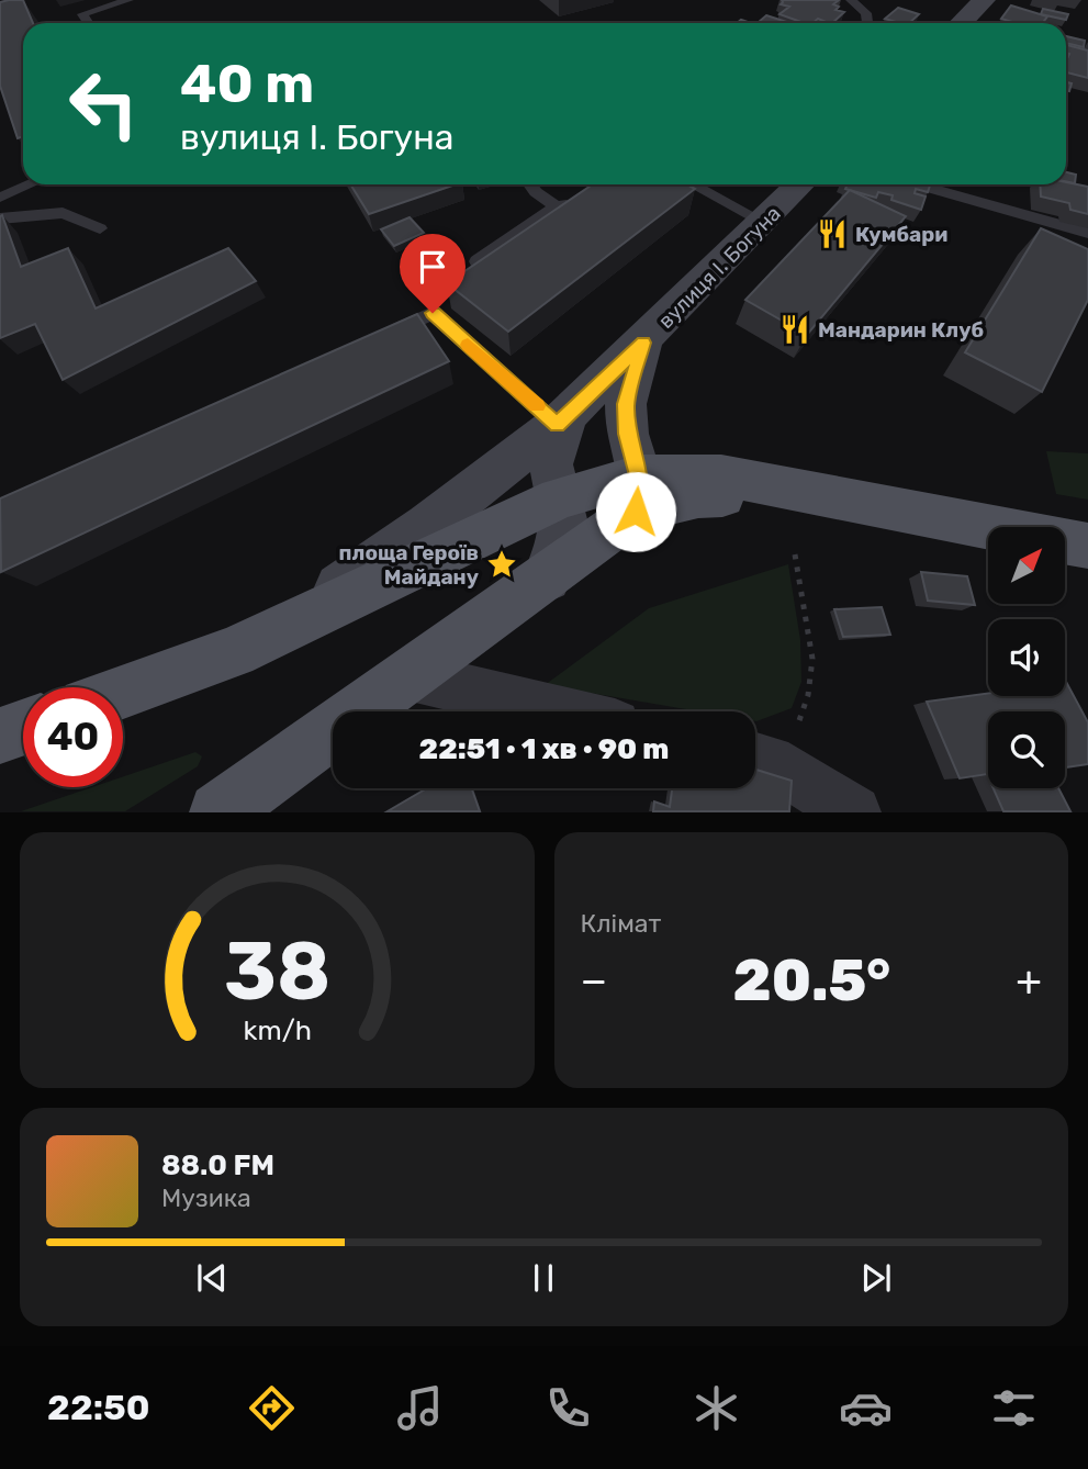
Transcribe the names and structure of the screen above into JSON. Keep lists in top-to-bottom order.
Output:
{
  "streets": {
    "street": ["вулиця І. Богуна"]
  },
  "places": {
    "restaurant": ["Кумбари", "Мандарин Клуб"],
    "place": ["площа Героїв Майдану"]
  },
  "north": "top right",
  "page": {
    "turn": ["40 m", "вулиця І. Богуна"],
    "limit": "40",
    "trip": "22:51 · 1 хв · 90 m",
    "tile": "Клімат",
    "heat": ["−", "20.5°", "+"],
    "song": ["88.0 FM", "Музика"],
    "tabs": "22:50",
    "gauge": ["38", "km/h"]
  }
}
